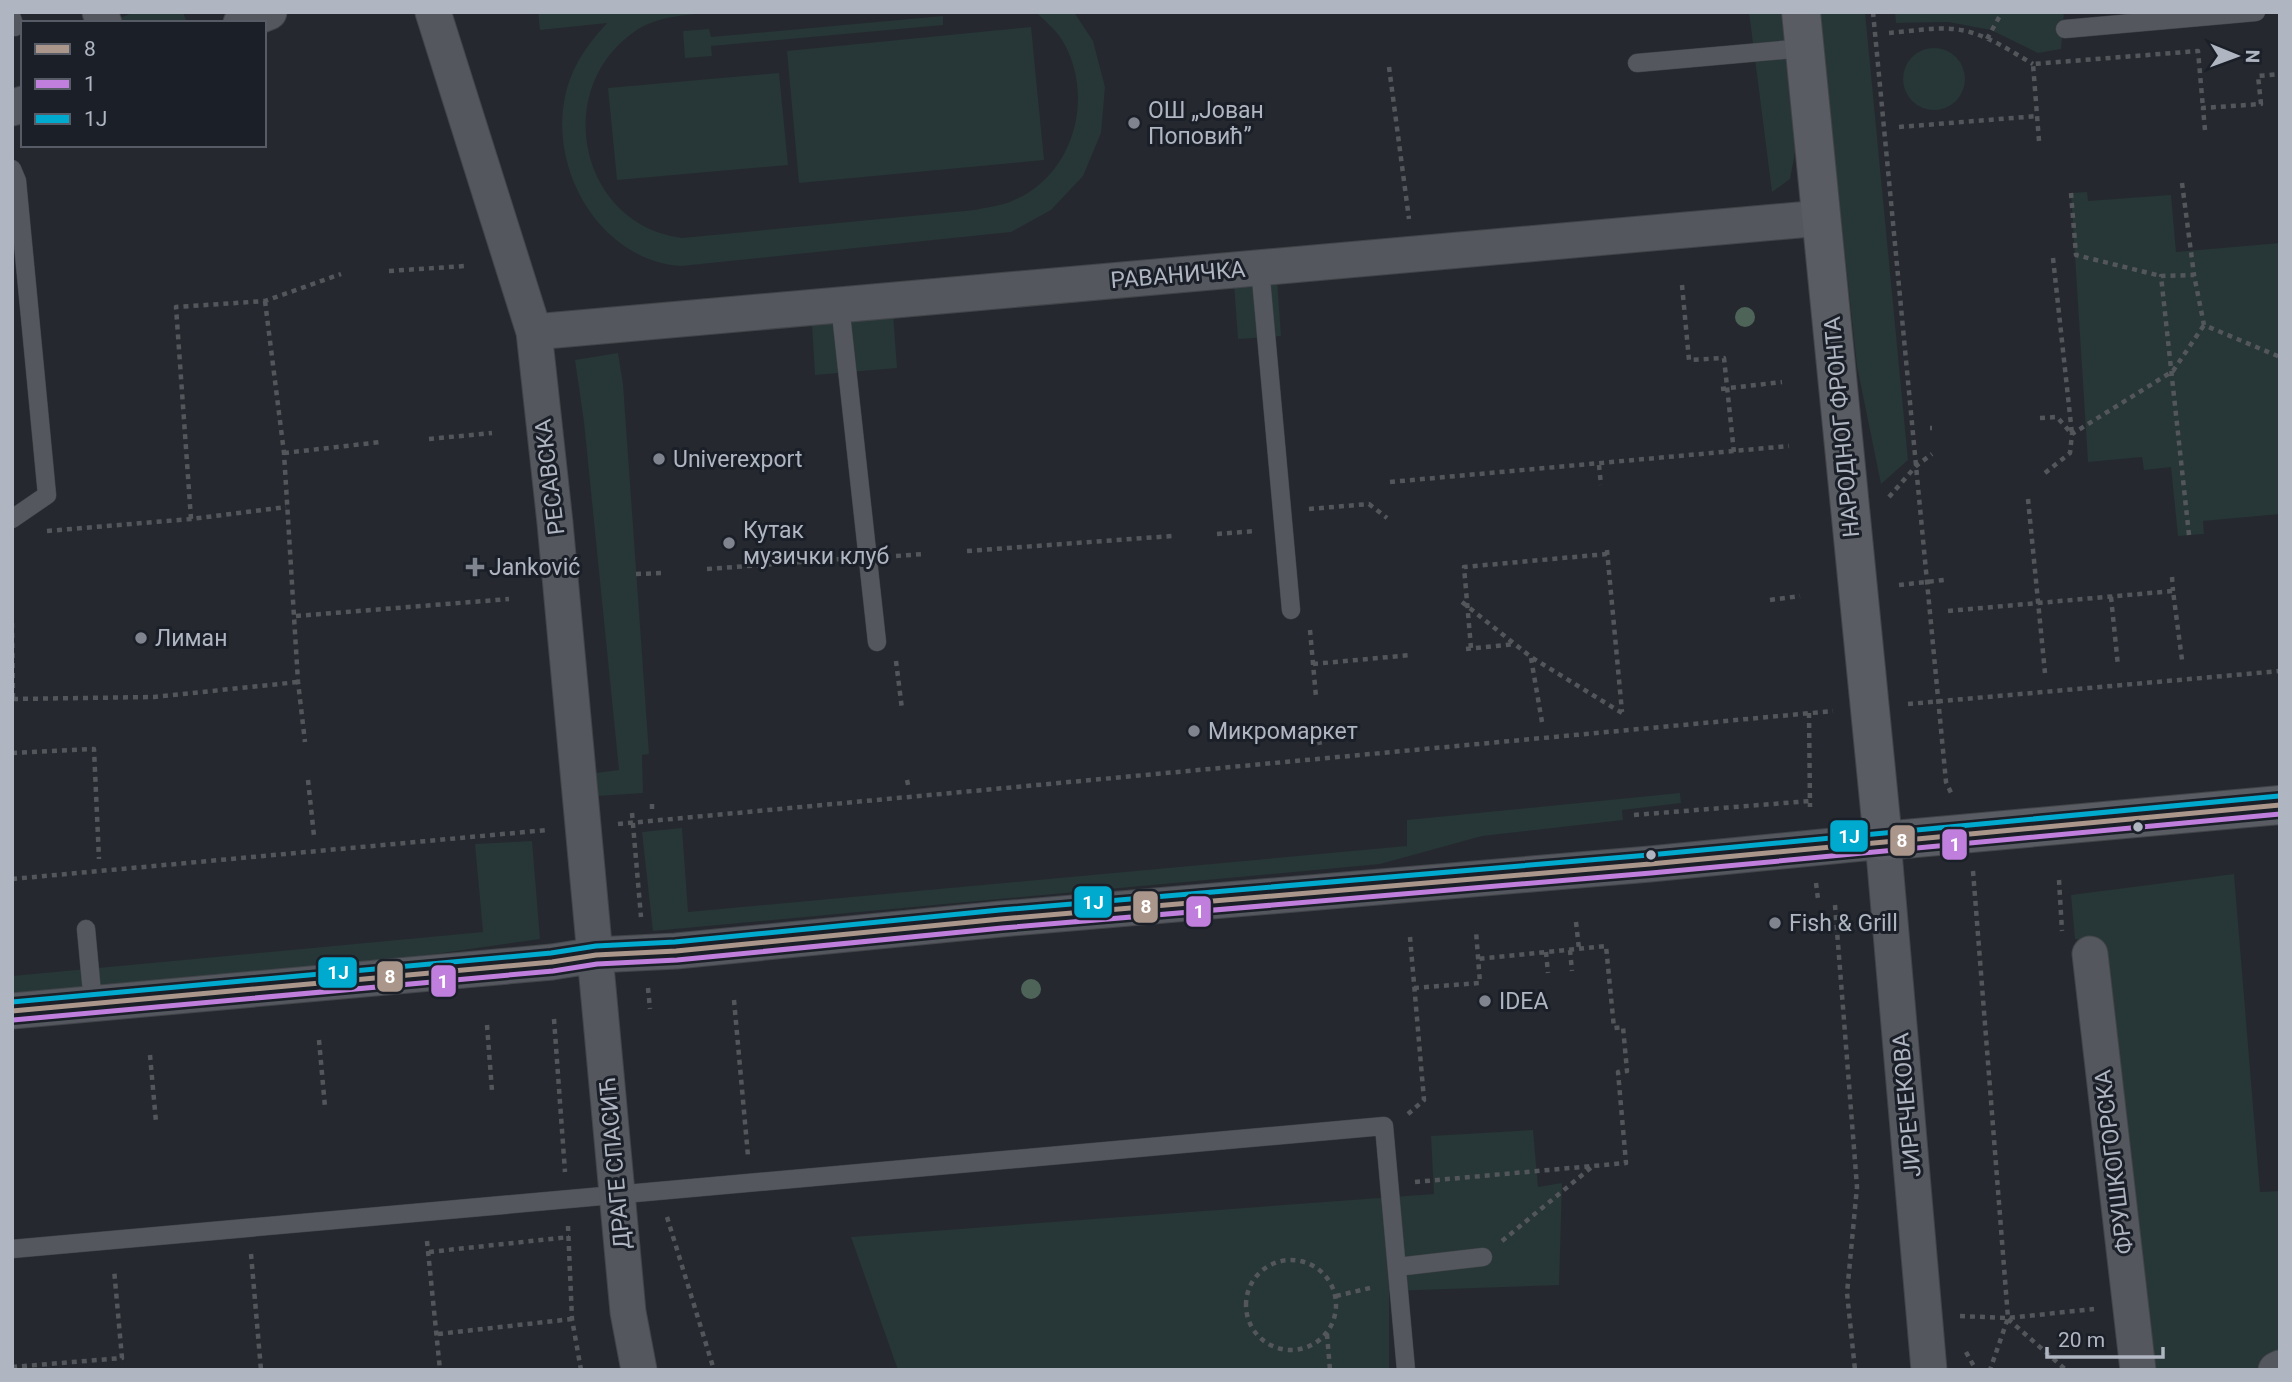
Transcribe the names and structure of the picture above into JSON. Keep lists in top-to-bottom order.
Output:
{
  "streets": {
    "street": [
      "РАВАНИЧКА",
      "НАРОДНОГ ФРОНТА",
      "РЕСАВСКА",
      "ЈИРЕЧЕКОВА",
      "ФРУШКОГОРСКА",
      "ДРАГЕ СПАСИЋ"
    ]
  },
  "crossings": [
    ["РАВАНИЧКА", "НАРОДНОГ ФРОНТА"],
    ["РАВАНИЧКА", "РЕСАВСКА"],
    ["НАРОДНОГ ФРОНТА", "ЈИРЕЧЕКОВА"],
    ["РЕСАВСКА", "ДРАГЕ СПАСИЋ"]
  ],
  "places": {
    "other": [
      "ОШ „Јован Поповић”",
      "Univerexport",
      "Кутак музички клуб",
      "Лиман",
      "Микромаркет",
      "Fish & Grill",
      "IDEA"
    ],
    "health": ["Janković"]
  },
  "lines": ["transit line 1J", "transit line 8", "transit line 1"],
  "legend": ["8", "1", "1J"],
  "scale_bar": "20 m",
  "north": "right"
}
